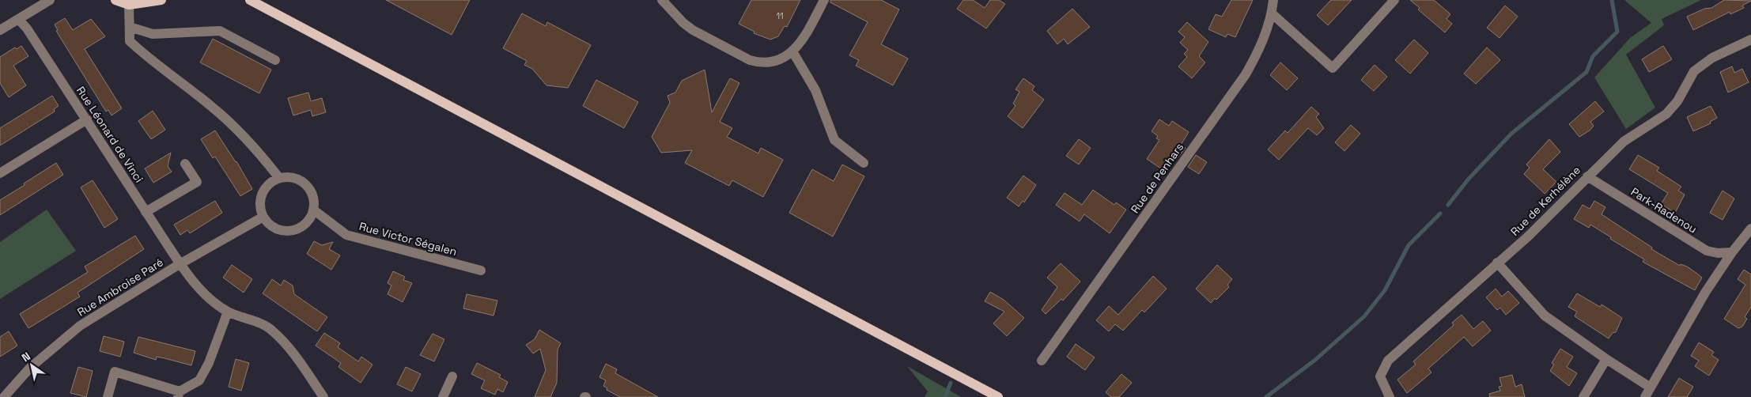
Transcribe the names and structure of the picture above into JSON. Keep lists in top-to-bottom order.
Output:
{
  "streets": {
    "street": [
      "Rue Léonard de Vinci",
      "Rue de Penhars",
      "Rue de Kerhélène",
      "Park-Radenou",
      "Rue Victor Ségalen",
      "Rue Ambroise Paré"
    ]
  },
  "crossings": [
    ["Rue Léonard de Vinci", "Rue Ambroise Paré"],
    ["Rue de Kerhélène", "Park-Radenou"],
    ["Rue Victor Ségalen", "Rue Ambroise Paré"]
  ],
  "house_numbers": ["11"],
  "north": "top left"
}
